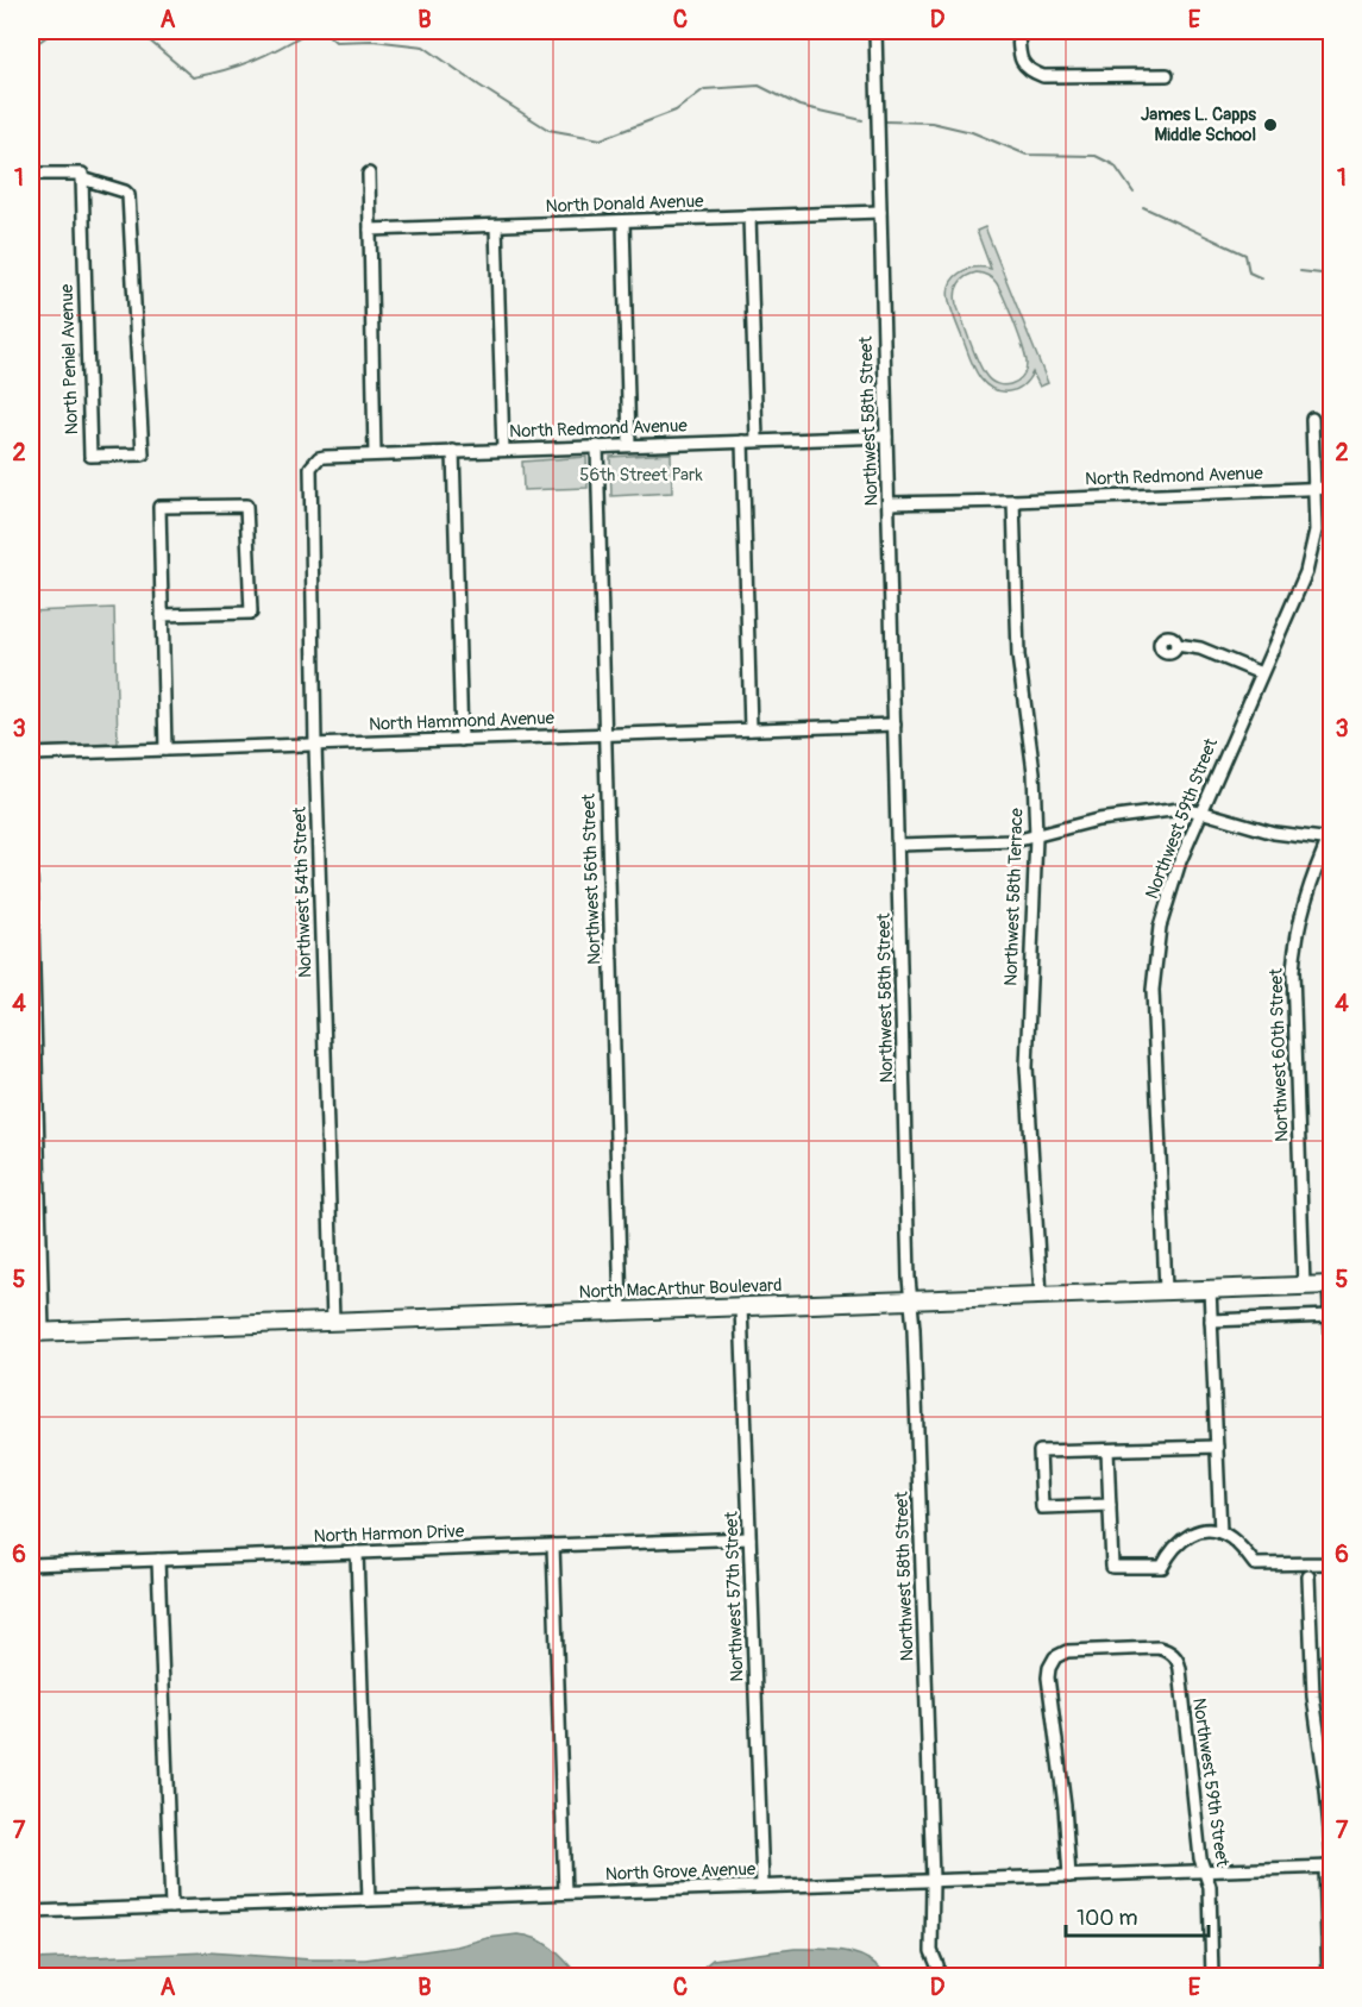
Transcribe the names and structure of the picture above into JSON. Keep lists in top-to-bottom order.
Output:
{
  "streets": {
    "main road": ["North MacArthur Boulevard"],
    "street": [
      "North Donald Avenue",
      "North Peniel Avenue",
      "Northwest 58th Street",
      "North Redmond Avenue",
      "North Hammond Avenue",
      "Northwest 59th Street",
      "Northwest 56th Street",
      "Northwest 54th Street",
      "Northwest 58th Terrace",
      "Northwest 60th Street",
      "North Harmon Drive",
      "Northwest 57th Street",
      "North Grove Avenue"
    ]
  },
  "crossings": [
    ["North Donald Avenue", "Northwest 58th Street"],
    ["Northwest 58th Street", "North Redmond Avenue"],
    ["Northwest 58th Street", "North Hammond Avenue"],
    ["Northwest 58th Street", "North MacArthur Boulevard"],
    ["Northwest 58th Street", "North Grove Avenue"],
    ["North Redmond Avenue", "Northwest 59th Street"],
    ["North Redmond Avenue", "Northwest 56th Street"],
    ["North Redmond Avenue", "Northwest 54th Street"],
    ["North Redmond Avenue", "Northwest 58th Terrace"],
    ["North Hammond Avenue", "Northwest 56th Street"],
    ["North Hammond Avenue", "Northwest 54th Street"],
    ["Northwest 59th Street", "North MacArthur Boulevard"],
    ["Northwest 59th Street", "North Grove Avenue"],
    ["Northwest 56th Street", "North MacArthur Boulevard"],
    ["Northwest 54th Street", "North MacArthur Boulevard"],
    ["Northwest 58th Terrace", "North MacArthur Boulevard"],
    ["Northwest 60th Street", "North MacArthur Boulevard"],
    ["North MacArthur Boulevard", "Northwest 57th Street"],
    ["North Harmon Drive", "Northwest 57th Street"],
    ["Northwest 57th Street", "North Grove Avenue"]
  ],
  "parks": ["56th Street Park"],
  "places": ["James L. Capps Middle School"],
  "scale_bar": "100 m",
  "grid": {
    "columns": [
      "A",
      "B",
      "C",
      "D",
      "E"
    ],
    "rows": [
      "1",
      "2",
      "3",
      "4",
      "5",
      "6",
      "7"
    ]
  }
}
